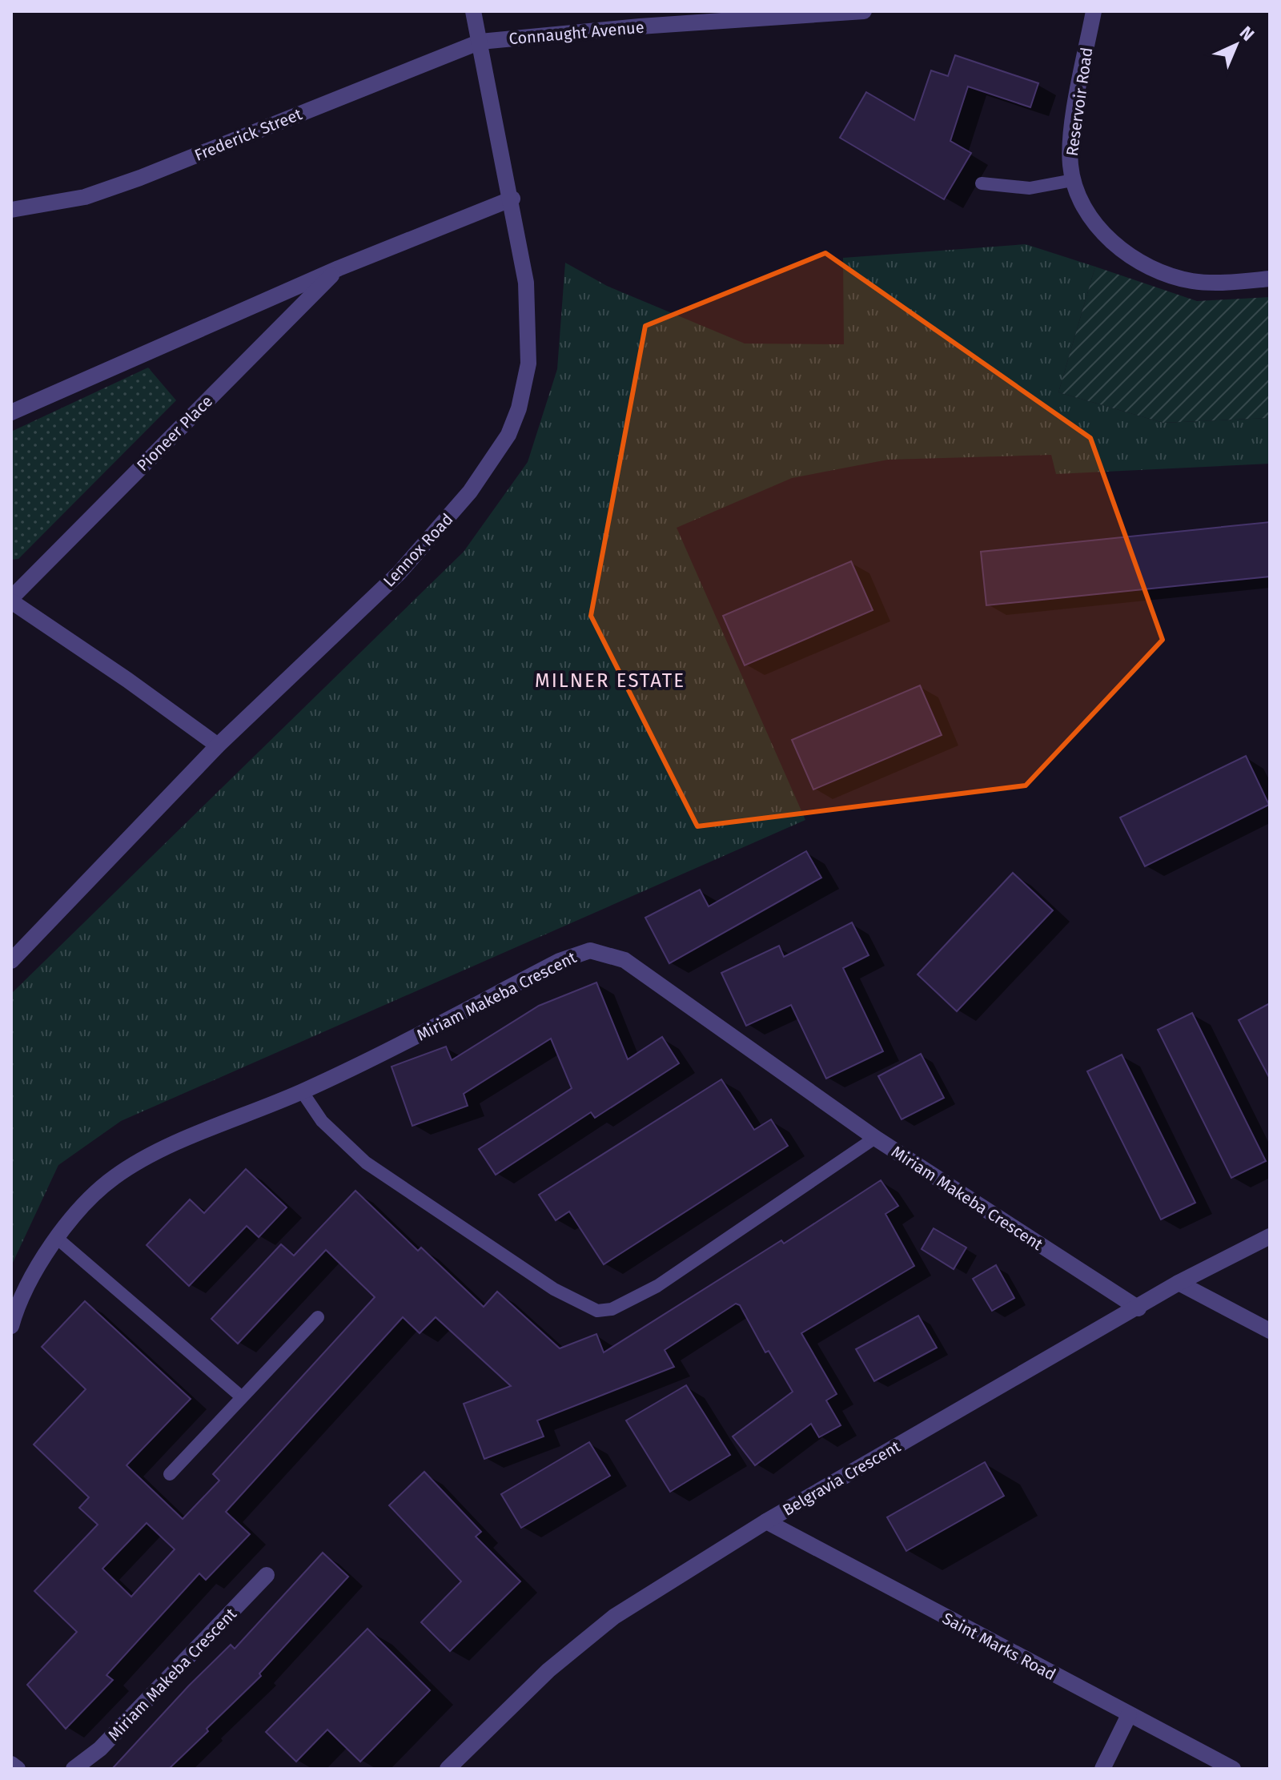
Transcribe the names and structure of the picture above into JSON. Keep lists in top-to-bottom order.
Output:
{
  "streets": {
    "street": [
      "Connaught Avenue",
      "Reservoir Road",
      "Frederick Street",
      "Pioneer Place",
      "Lennox Road",
      "Miriam Makeba Crescent",
      "Belgravia Crescent",
      "Saint Marks Road"
    ]
  },
  "crossings": [
    ["Connaught Avenue", "Frederick Street"],
    ["Connaught Avenue", "Lennox Road"],
    ["Frederick Street", "Lennox Road"],
    ["Pioneer Place", "Lennox Road"],
    ["Miriam Makeba Crescent", "Belgravia Crescent"],
    ["Belgravia Crescent", "Saint Marks Road"]
  ],
  "districts": ["MILNER ESTATE"],
  "north": "top right"
}
